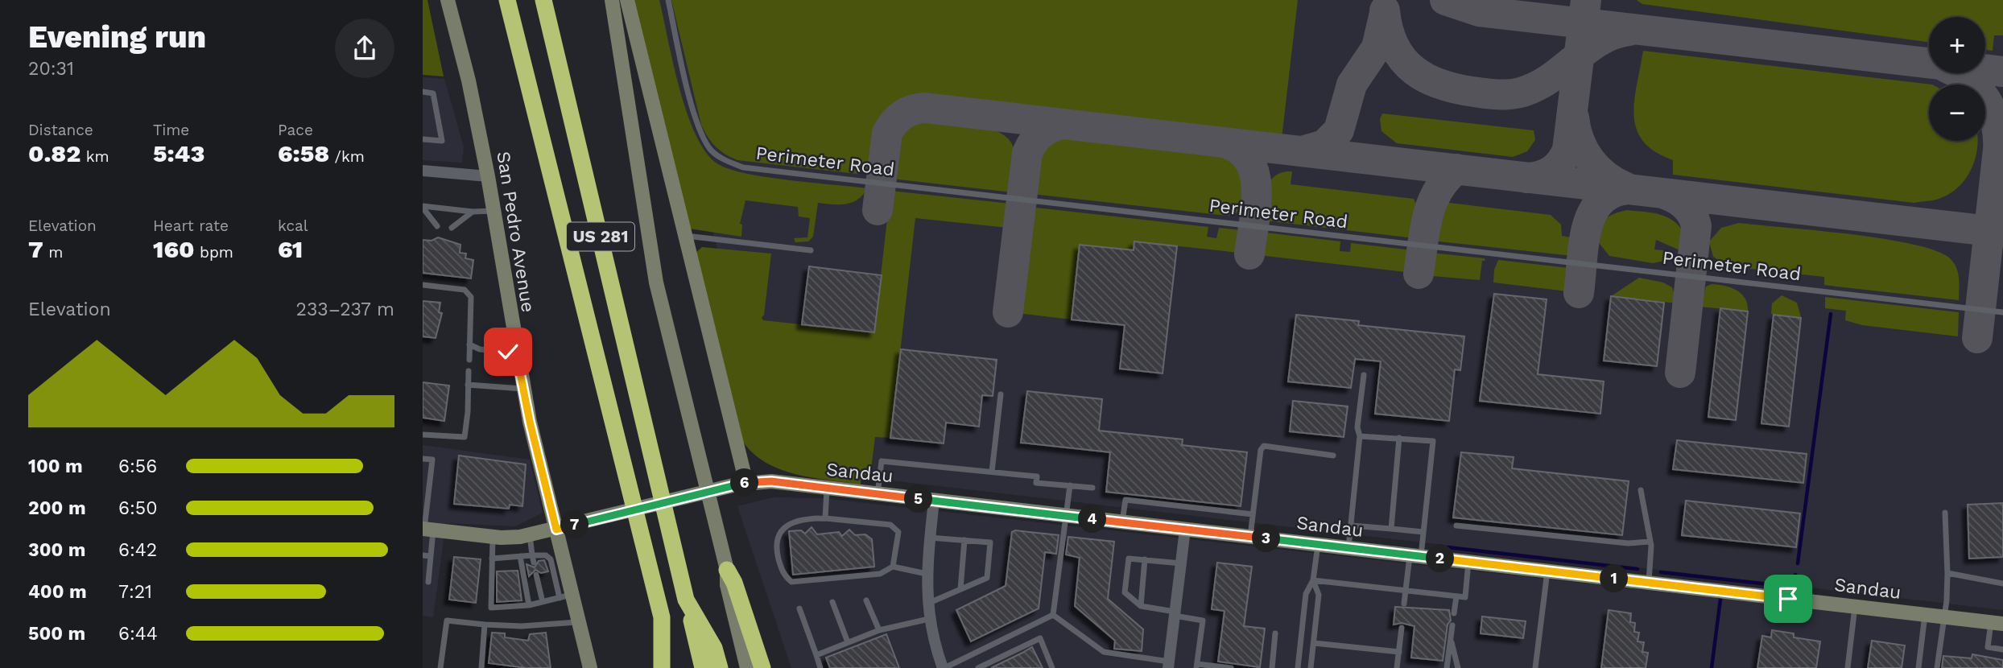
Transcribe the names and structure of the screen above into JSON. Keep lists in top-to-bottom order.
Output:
{
  "streets": {
    "highway": ["US 281"],
    "main road": ["San Pedro Avenue", "Sandau"],
    "lane": ["Perimeter Road"]
  },
  "crossings": [
    ["San Pedro Avenue", "Sandau"]
  ],
  "page": {
    "heading": ["Evening run", "20:31"],
    "map_buttons": ["+", "−"],
    "stats": [
      ["Distance", "0.82 km"],
      ["Time", "5:43"],
      ["Pace", "6:58 /km"],
      ["Elevation", "7 m"],
      ["Heart rate", "160 bpm"],
      ["kcal", "61"]
    ],
    "chart": ["Elevation", "233–237 m"],
    "list": [
      {
        "name": "100 m",
        "note": "6:56"
      },
      {
        "name": "200 m",
        "note": "6:50"
      },
      {
        "name": "300 m",
        "note": "6:42"
      },
      {
        "name": "400 m",
        "note": "7:21"
      },
      {
        "name": "500 m",
        "note": "6:44"
      }
    ],
    "pins": [
      "6",
      "5",
      "4",
      "7",
      "3",
      "2",
      "1"
    ]
  }
}
